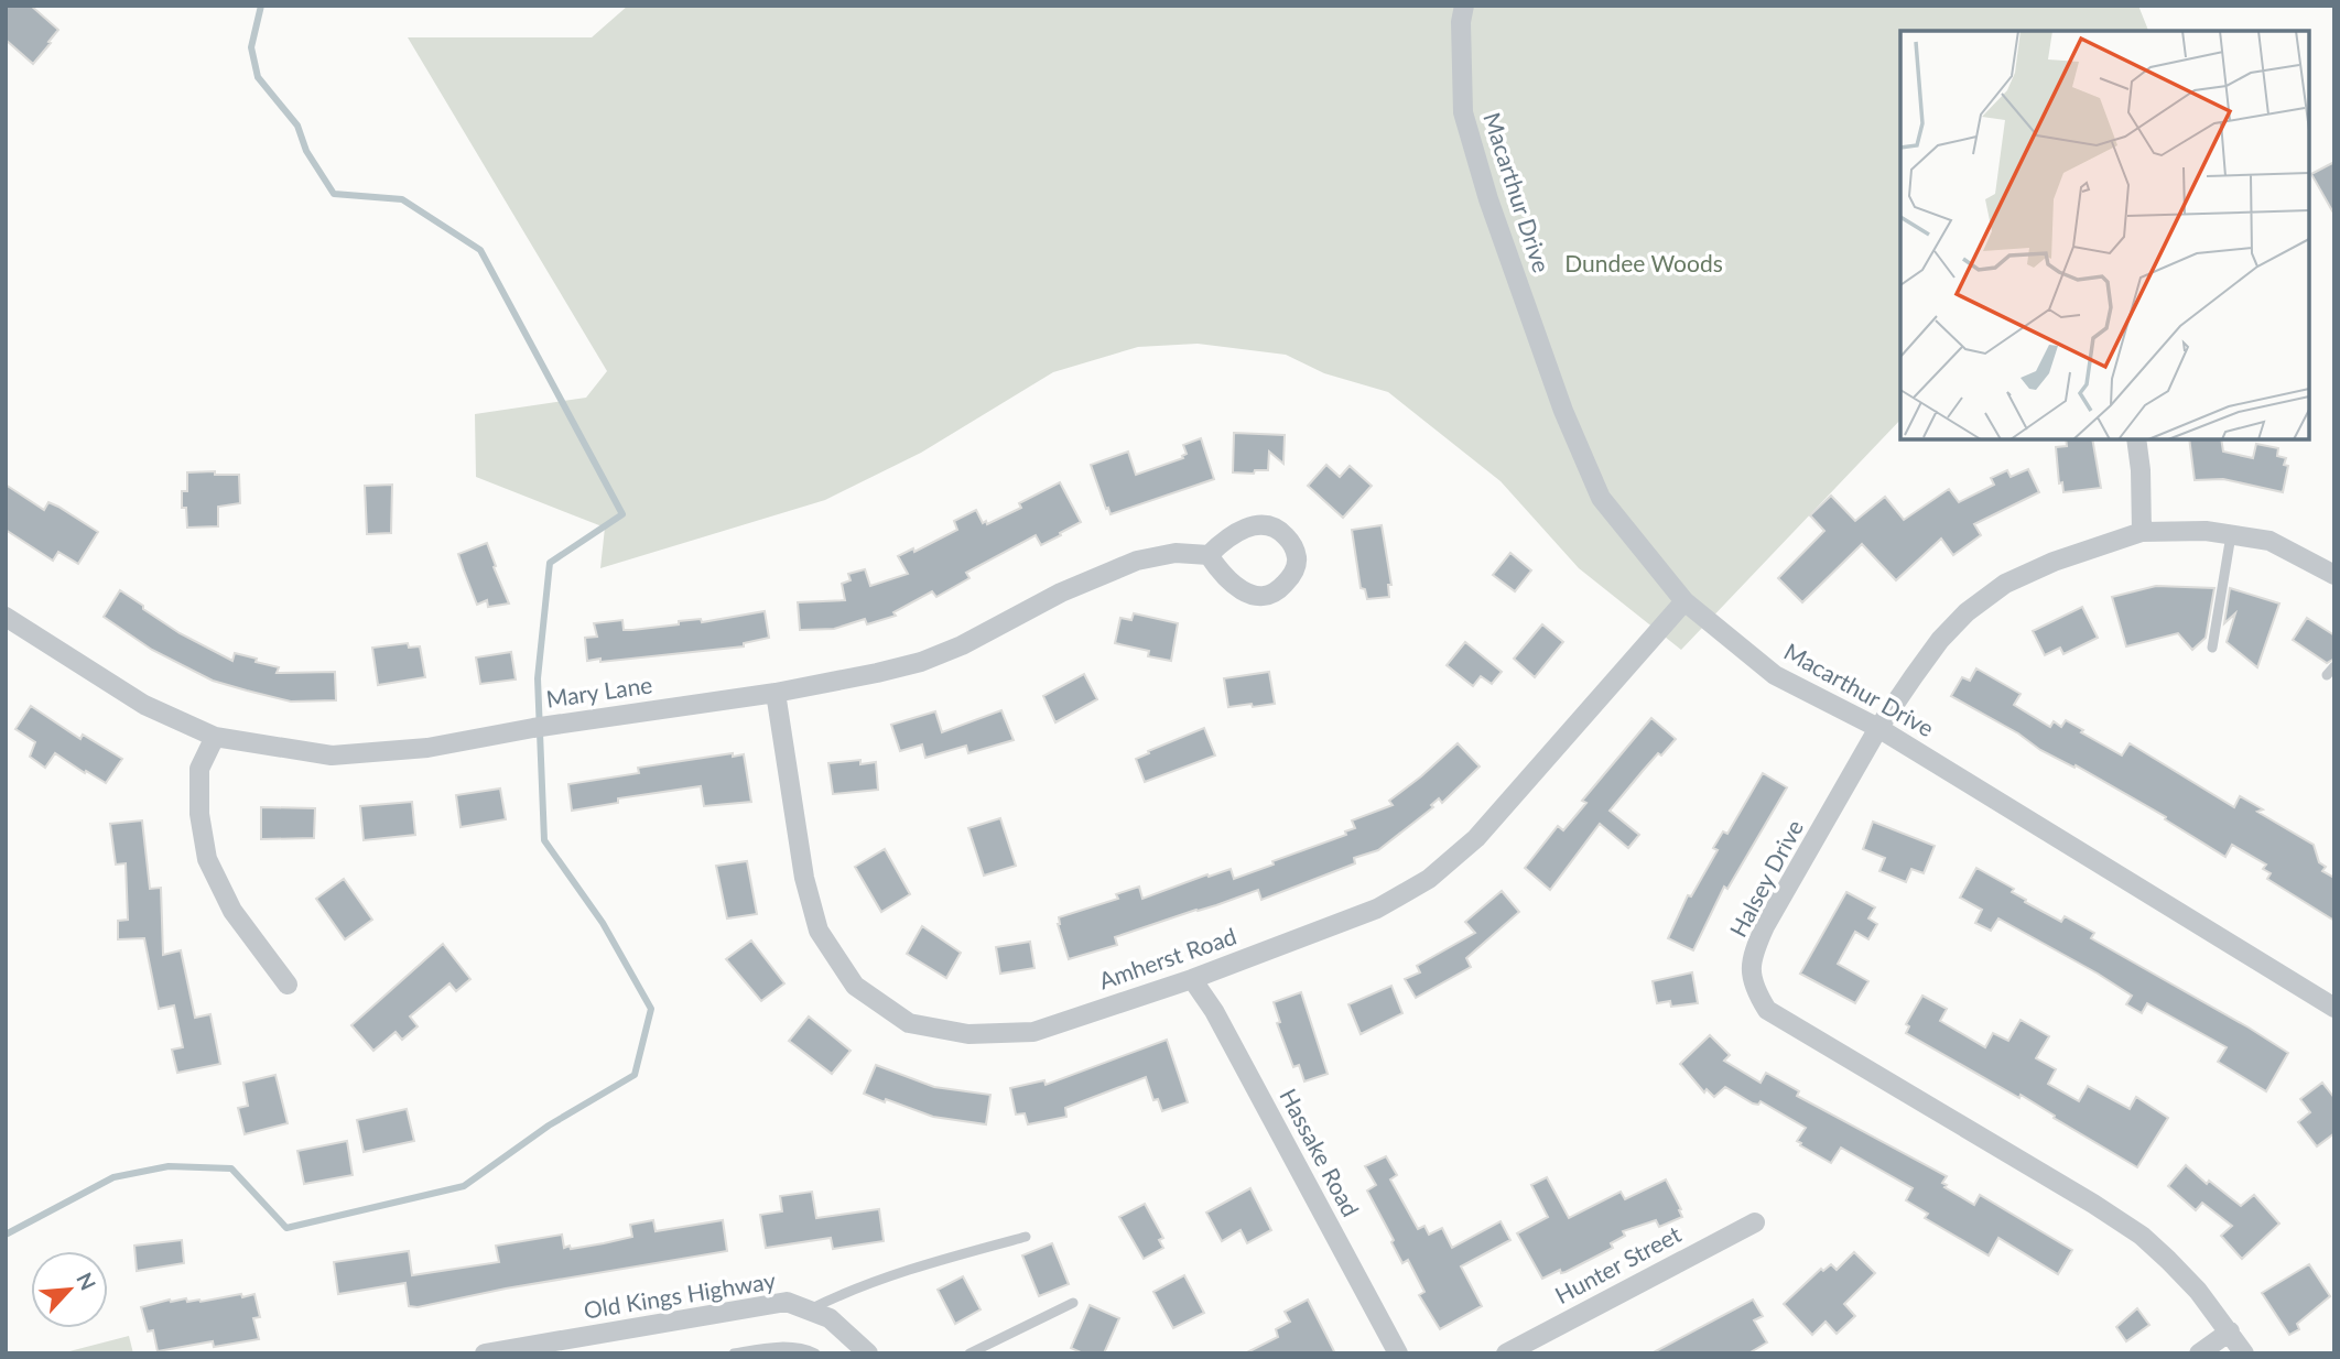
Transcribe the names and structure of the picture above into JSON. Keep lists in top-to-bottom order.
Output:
{
  "streets": {
    "street": [
      "Macarthur Drive",
      "Mary Lane",
      "Halsey Drive",
      "Amherst Road",
      "Hassake Road",
      "Hunter Street",
      "Old Kings Highway"
    ]
  },
  "crossings": [
    ["Macarthur Drive", "Halsey Drive"],
    ["Macarthur Drive", "Amherst Road"],
    ["Mary Lane", "Amherst Road"],
    ["Amherst Road", "Hassake Road"]
  ],
  "parks": ["Dundee Woods"],
  "north": "top right"
}
